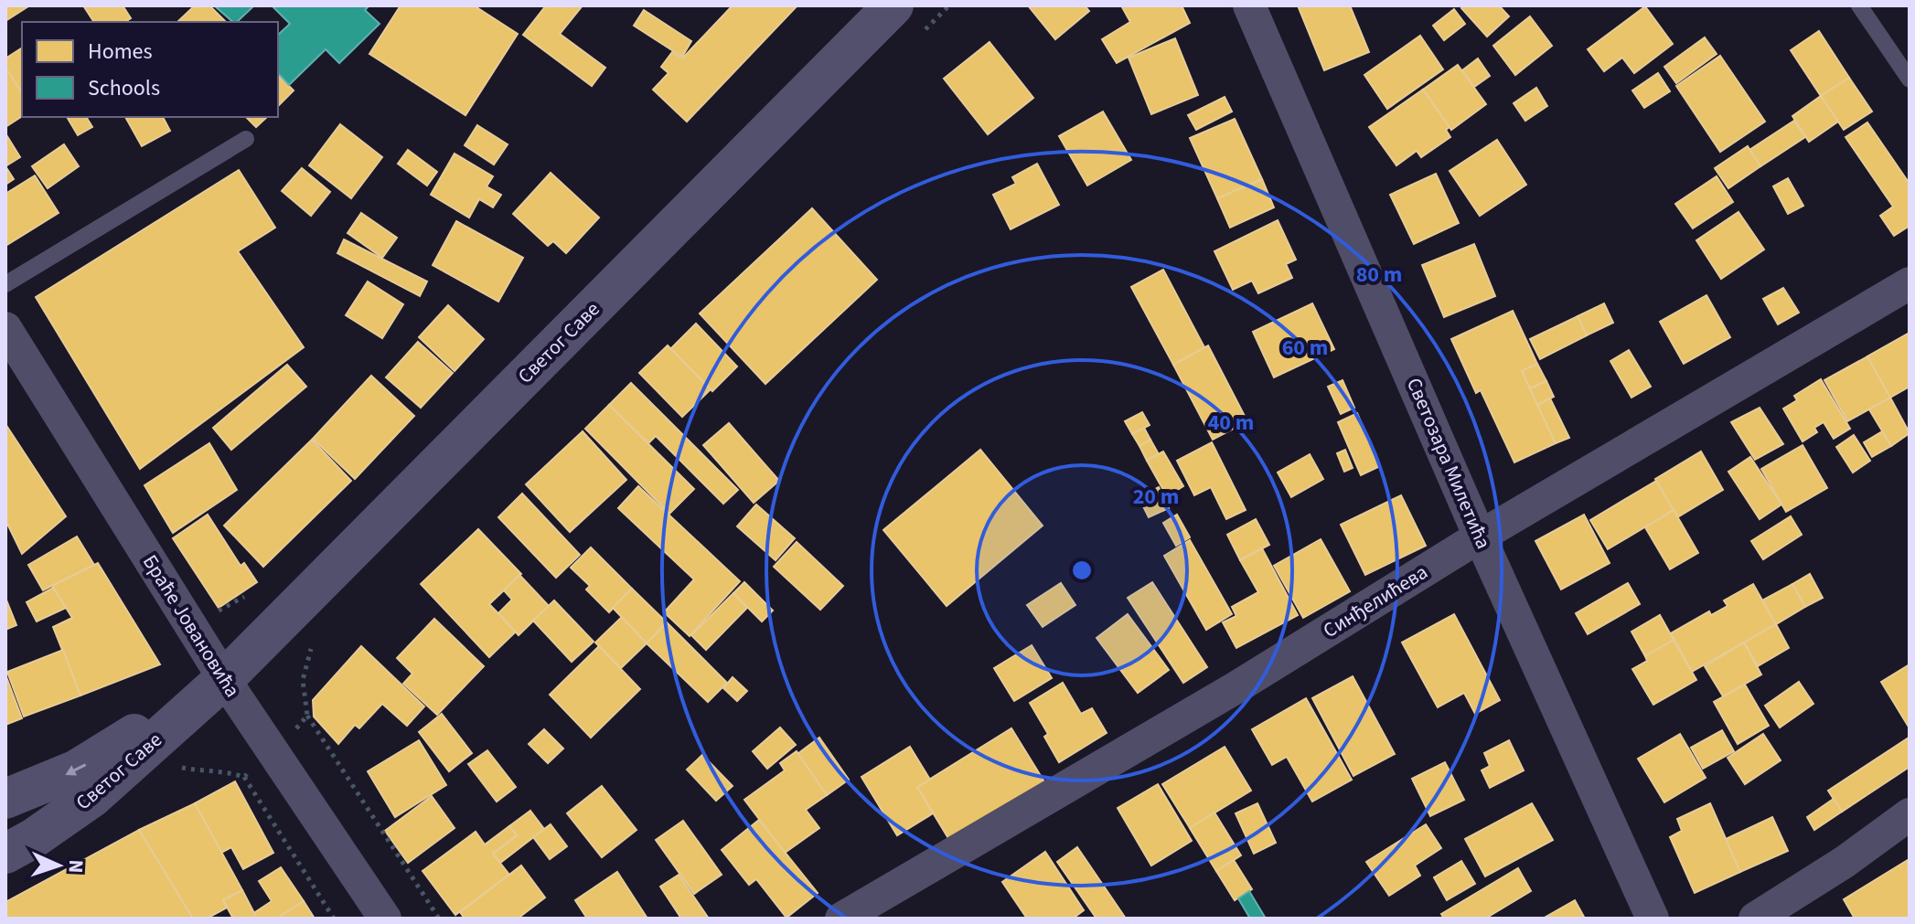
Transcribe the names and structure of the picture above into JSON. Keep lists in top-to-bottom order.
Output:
{
  "streets": {
    "street": [
      "Светог Саве",
      "Светозара Милетића",
      "Синђелићева",
      "Браће Јовановића"
    ]
  },
  "crossings": [
    ["Светог Саве", "Браће Јовановића"],
    ["Светозара Милетића", "Синђелићева"]
  ],
  "legend": ["Homes", "Schools"],
  "north": "right",
  "rings": [
    "80 m",
    "60 m",
    "40 m",
    "20 m"
  ]
}
